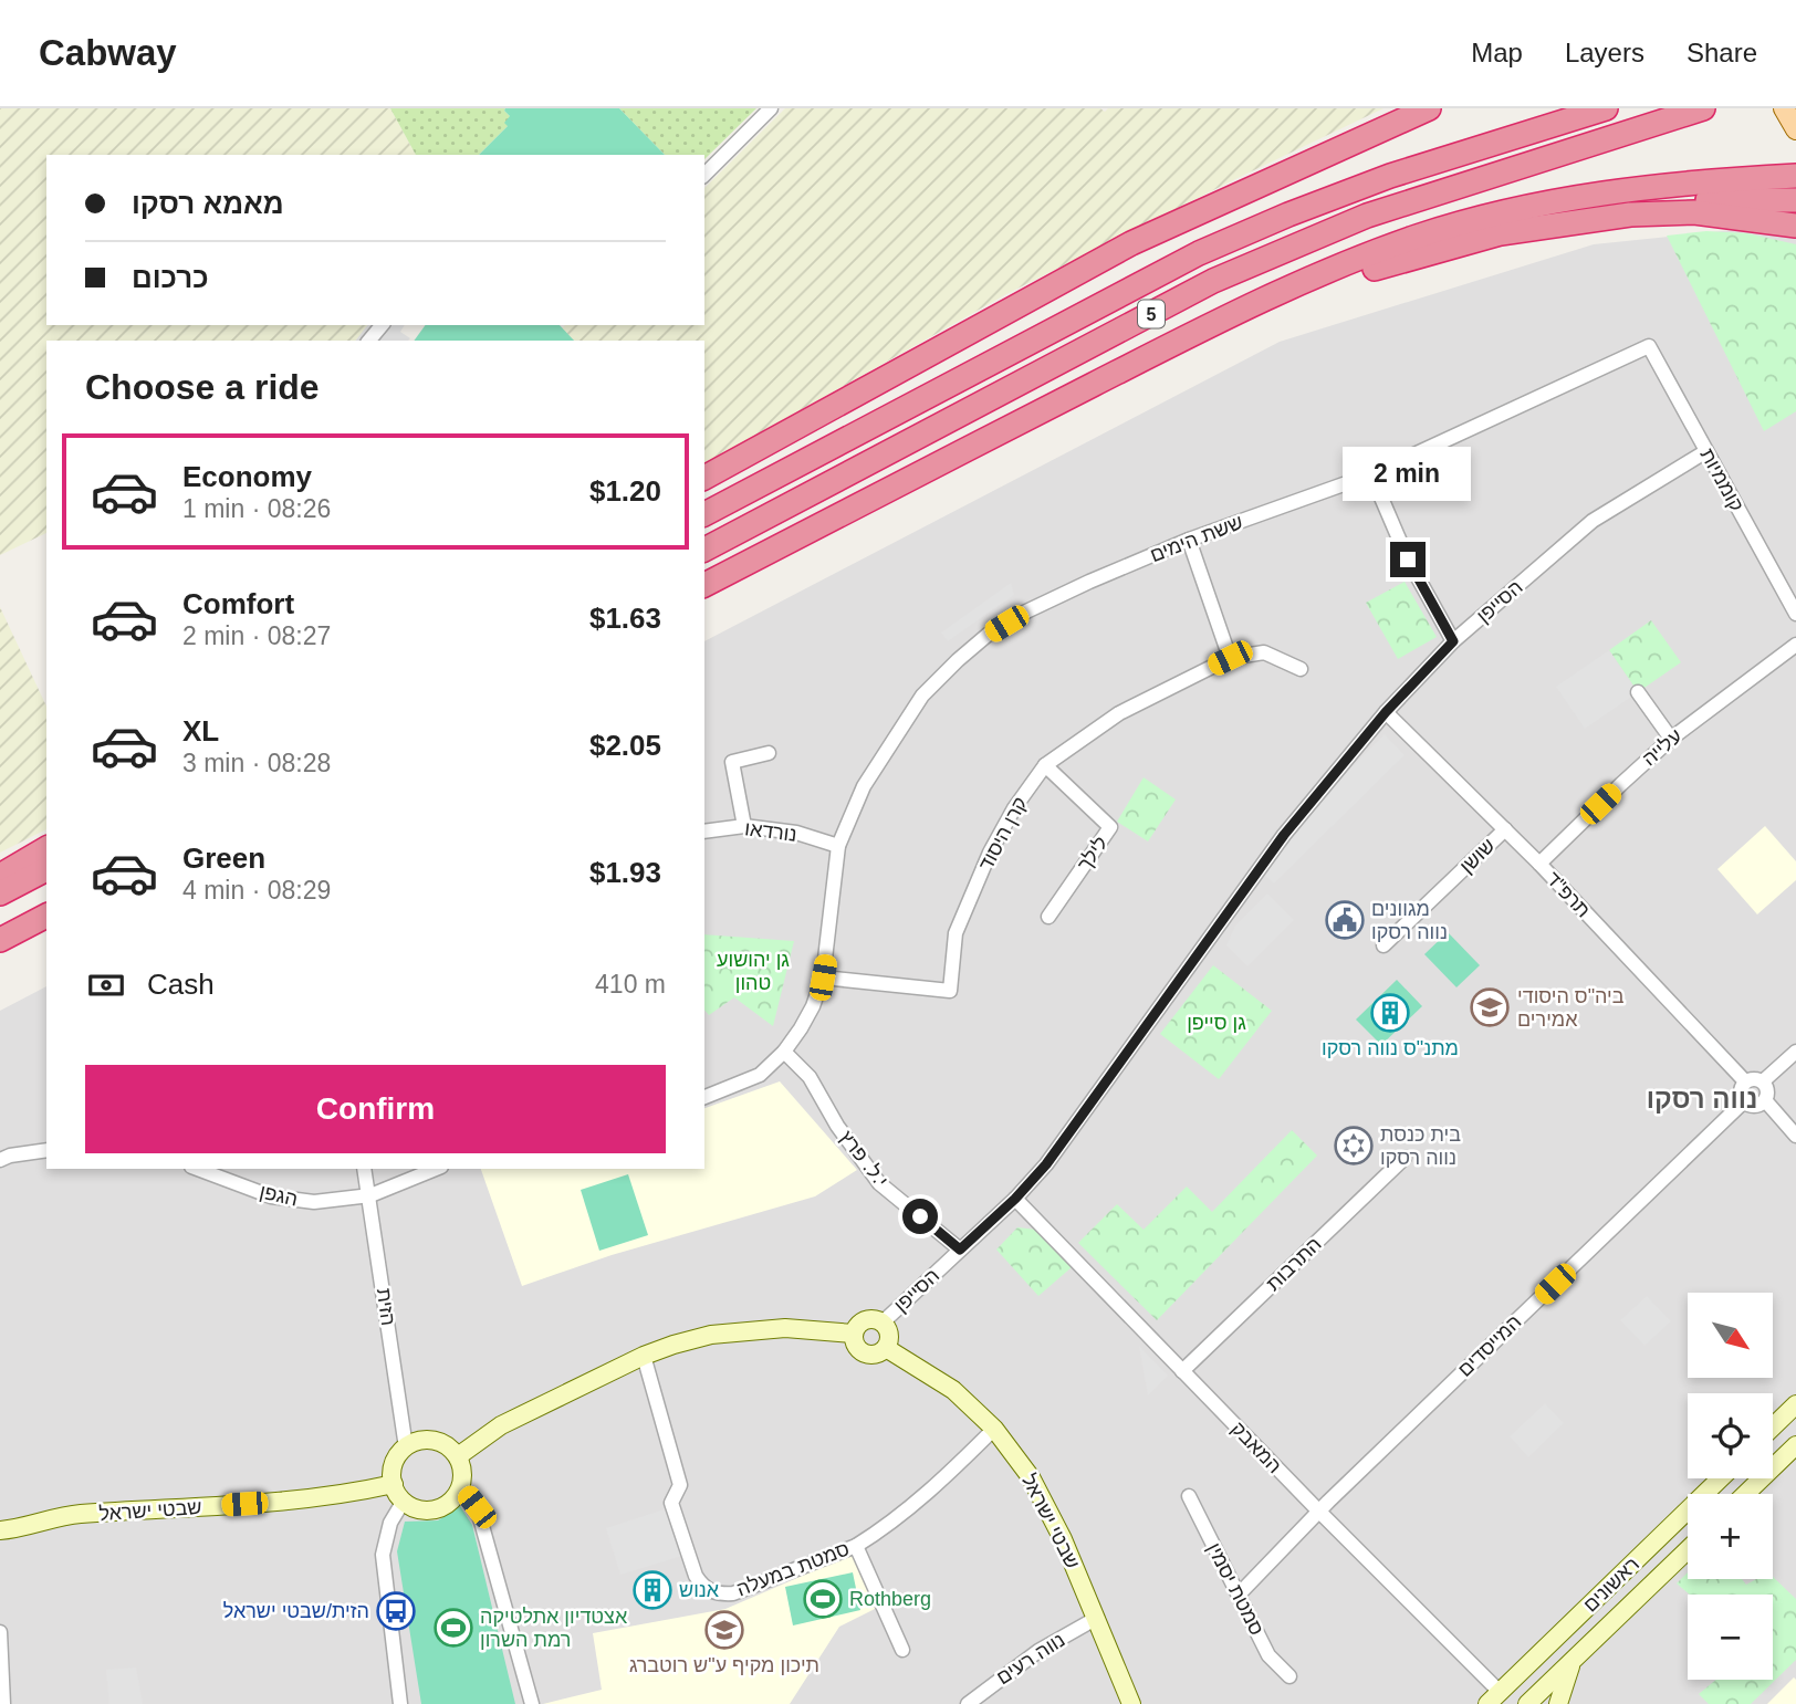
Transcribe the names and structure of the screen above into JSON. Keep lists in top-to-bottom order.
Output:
{
  "streets": {
    "highway": ["5"],
    "street": [
      "קוממיות",
      "ששת הימים",
      "הסייפן",
      "עלייה",
      "נורדאו",
      "קרן היסוד",
      "לילך",
      "שושן",
      "תרפ\"ד",
      "י.ל. פרץ",
      "הגפן",
      "התרבות",
      "הזית",
      "המייסדים",
      "המאבק",
      "שבטי ישראל",
      "סמטת במעלה",
      "ראשונים",
      "סמטת יסמין",
      "נווה רעים"
    ]
  },
  "crossings": [
    ["קוממיות", "ששת הימים"],
    ["קוממיות", "הסייפן"],
    ["ששת הימים", "נורדאו"],
    ["ששת הימים", "קרן היסוד"],
    ["ששת הימים", "י.ל. פרץ"],
    ["הסייפן", "תרפ\"ד"],
    ["הסייפן", "י.ל. פרץ"],
    ["הסייפן", "המאבק"],
    ["הסייפן", "שבטי ישראל"],
    ["עלייה", "תרפ\"ד"],
    ["קרן היסוד", "לילך"],
    ["שושן", "תרפ\"ד"],
    ["תרפ\"ד", "המייסדים"],
    ["הגפן", "הזית"],
    ["התרבות", "המאבק"],
    ["הזית", "שבטי ישראל"],
    ["המייסדים", "המאבק"],
    ["המייסדים", "סמטת יסמין"],
    ["המאבק", "ראשונים"],
    ["שבטי ישראל", "סמטת במעלה"],
    ["שבטי ישראל", "נווה רעים"]
  ],
  "districts": ["נווה רסקו"],
  "parks": ["גן יהושוע טהון", "גן סייפן"],
  "places": {
    "public building": ["מגוונים נווה רסקו"],
    "school or university": ["ביה\"ס היסודי אמירים", "תיכון מקיף ע\"ש רוטברג"],
    "building": ["מתנ\"ס נווה רסקו", "אנוש"],
    "synagogue": ["בית כנסת נווה רסקו"],
    "sports": ["Rothberg", "אצטדיון אתלטיקה רמת השרון"],
    "bus stop": ["הזית/שבטי ישראל"]
  },
  "north": "bottom right",
  "page": {
    "header": "Cabway",
    "nav": ["Map", "Layers", "Share"],
    "banner": ["מאמא רסקו", "כרכום"],
    "heading": "Choose a ride",
    "list": [
      {
        "name": "Economy",
        "note": "1 min · 08:26",
        "value": "$1.20"
      },
      {
        "name": "Comfort",
        "note": "2 min · 08:27",
        "value": "$1.63"
      },
      {
        "name": "XL",
        "note": "3 min · 08:28",
        "value": "$2.05"
      },
      {
        "name": "Green",
        "note": "4 min · 08:29",
        "value": "$1.93"
      }
    ],
    "bubble": "2 min",
    "pay": ["Cash", "410 m"],
    "buttons": "Confirm",
    "map_buttons": ["+", "−"]
  }
}
